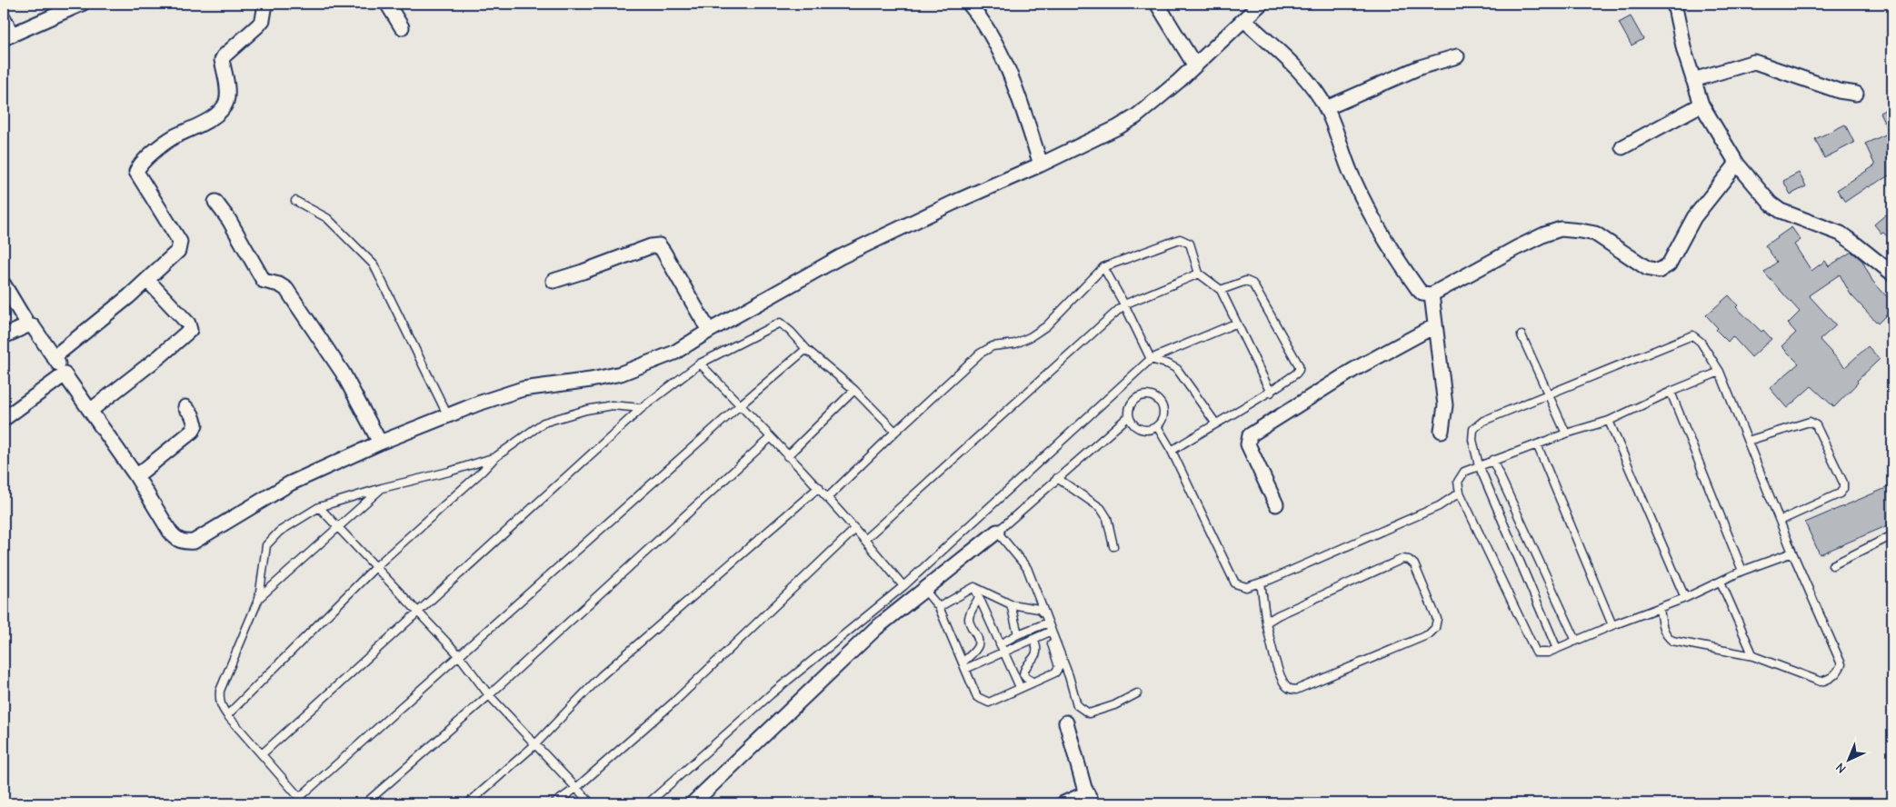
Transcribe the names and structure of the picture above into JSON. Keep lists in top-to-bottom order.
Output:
{
  "north": "bottom left"
}
